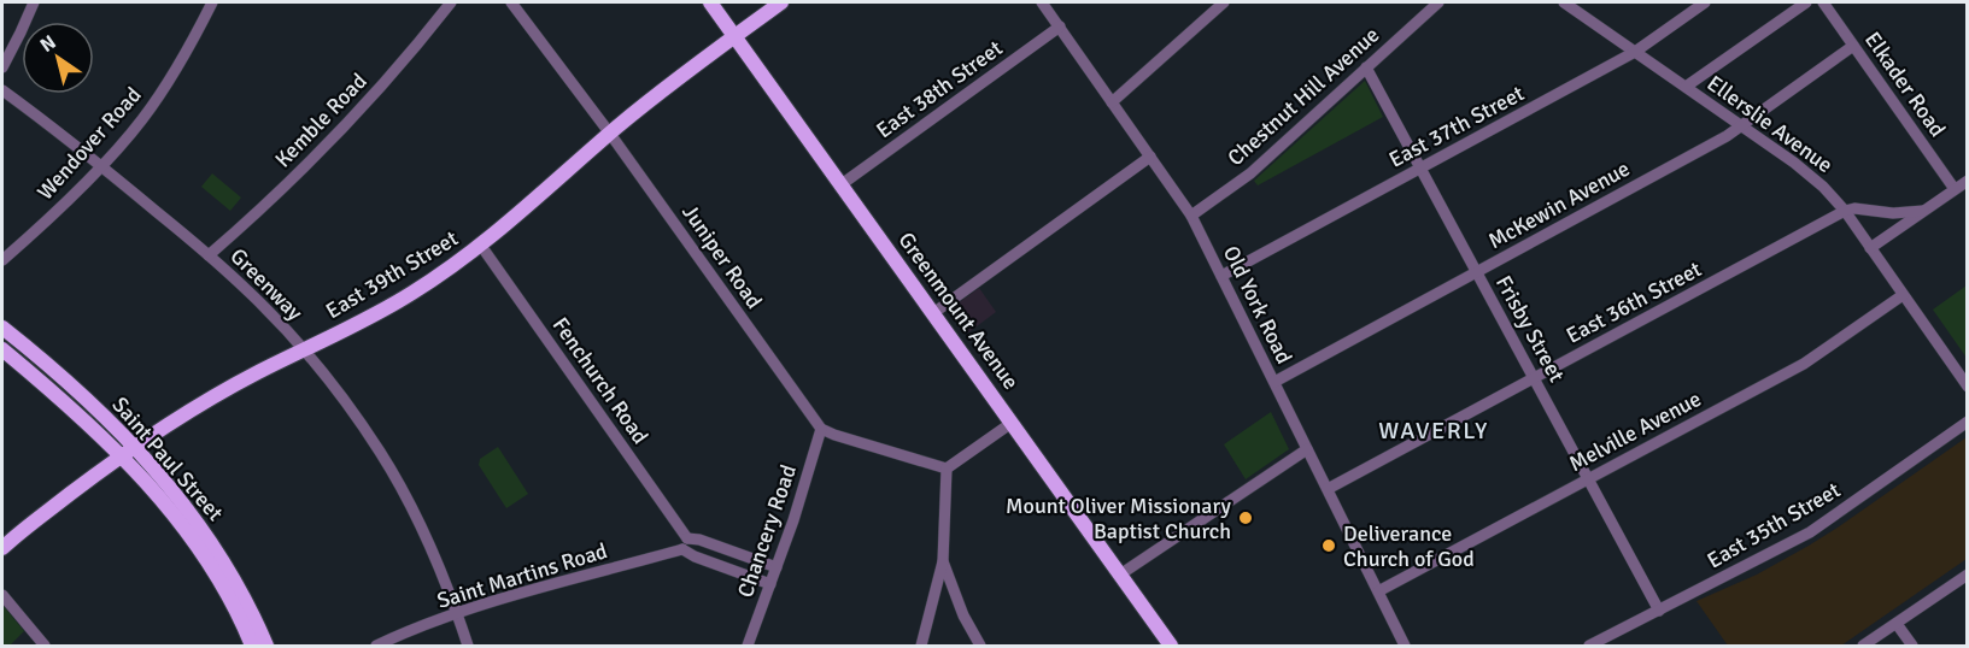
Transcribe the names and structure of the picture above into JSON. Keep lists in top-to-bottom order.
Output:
{
  "streets": {
    "main road": ["East 39th Street", "Greenmount Avenue", "Saint Paul Street"],
    "street": [
      "Elkader Road",
      "East 38th Street",
      "Chestnut Hill Avenue",
      "Kemble Road",
      "Ellerslie Avenue",
      "East 37th Street",
      "Wendover Road",
      "McKewin Avenue",
      "Juniper Road",
      "Greenway",
      "East 36th Street",
      "Old York Road",
      "Frisby Street",
      "Fenchurch Road",
      "Melville Avenue",
      "East 35th Street",
      "Chancery Road",
      "Saint Martins Road"
    ]
  },
  "crossings": [
    ["Elkader Road", "McKewin Avenue"],
    ["East 38th Street", "Old York Road"],
    ["East 38th Street", "Greenmount Avenue"],
    ["Chestnut Hill Avenue", "Old York Road"],
    ["Chestnut Hill Avenue", "Frisby Street"],
    ["Kemble Road", "Greenway"],
    ["Ellerslie Avenue", "East 37th Street"],
    ["Ellerslie Avenue", "McKewin Avenue"],
    ["Ellerslie Avenue", "East 36th Street"],
    ["Ellerslie Avenue", "Melville Avenue"],
    ["East 37th Street", "Old York Road"],
    ["East 37th Street", "Frisby Street"],
    ["Wendover Road", "Greenway"],
    ["McKewin Avenue", "Old York Road"],
    ["McKewin Avenue", "Frisby Street"],
    ["Juniper Road", "East 39th Street"],
    ["Juniper Road", "Chancery Road"],
    ["East 39th Street", "Greenway"],
    ["East 39th Street", "Greenmount Avenue"],
    ["East 39th Street", "Fenchurch Road"],
    ["East 39th Street", "Saint Paul Street"],
    ["Greenway", "Saint Martins Road"],
    ["East 36th Street", "Old York Road"],
    ["East 36th Street", "Frisby Street"],
    ["Old York Road", "Melville Avenue"],
    ["Frisby Street", "Melville Avenue"],
    ["Frisby Street", "East 35th Street"],
    ["Fenchurch Road", "Saint Martins Road"]
  ],
  "districts": ["WAVERLY"],
  "places": ["Mount Oliver Missionary Baptist Church", "Deliverance Church of God"],
  "north": "top left"
}
